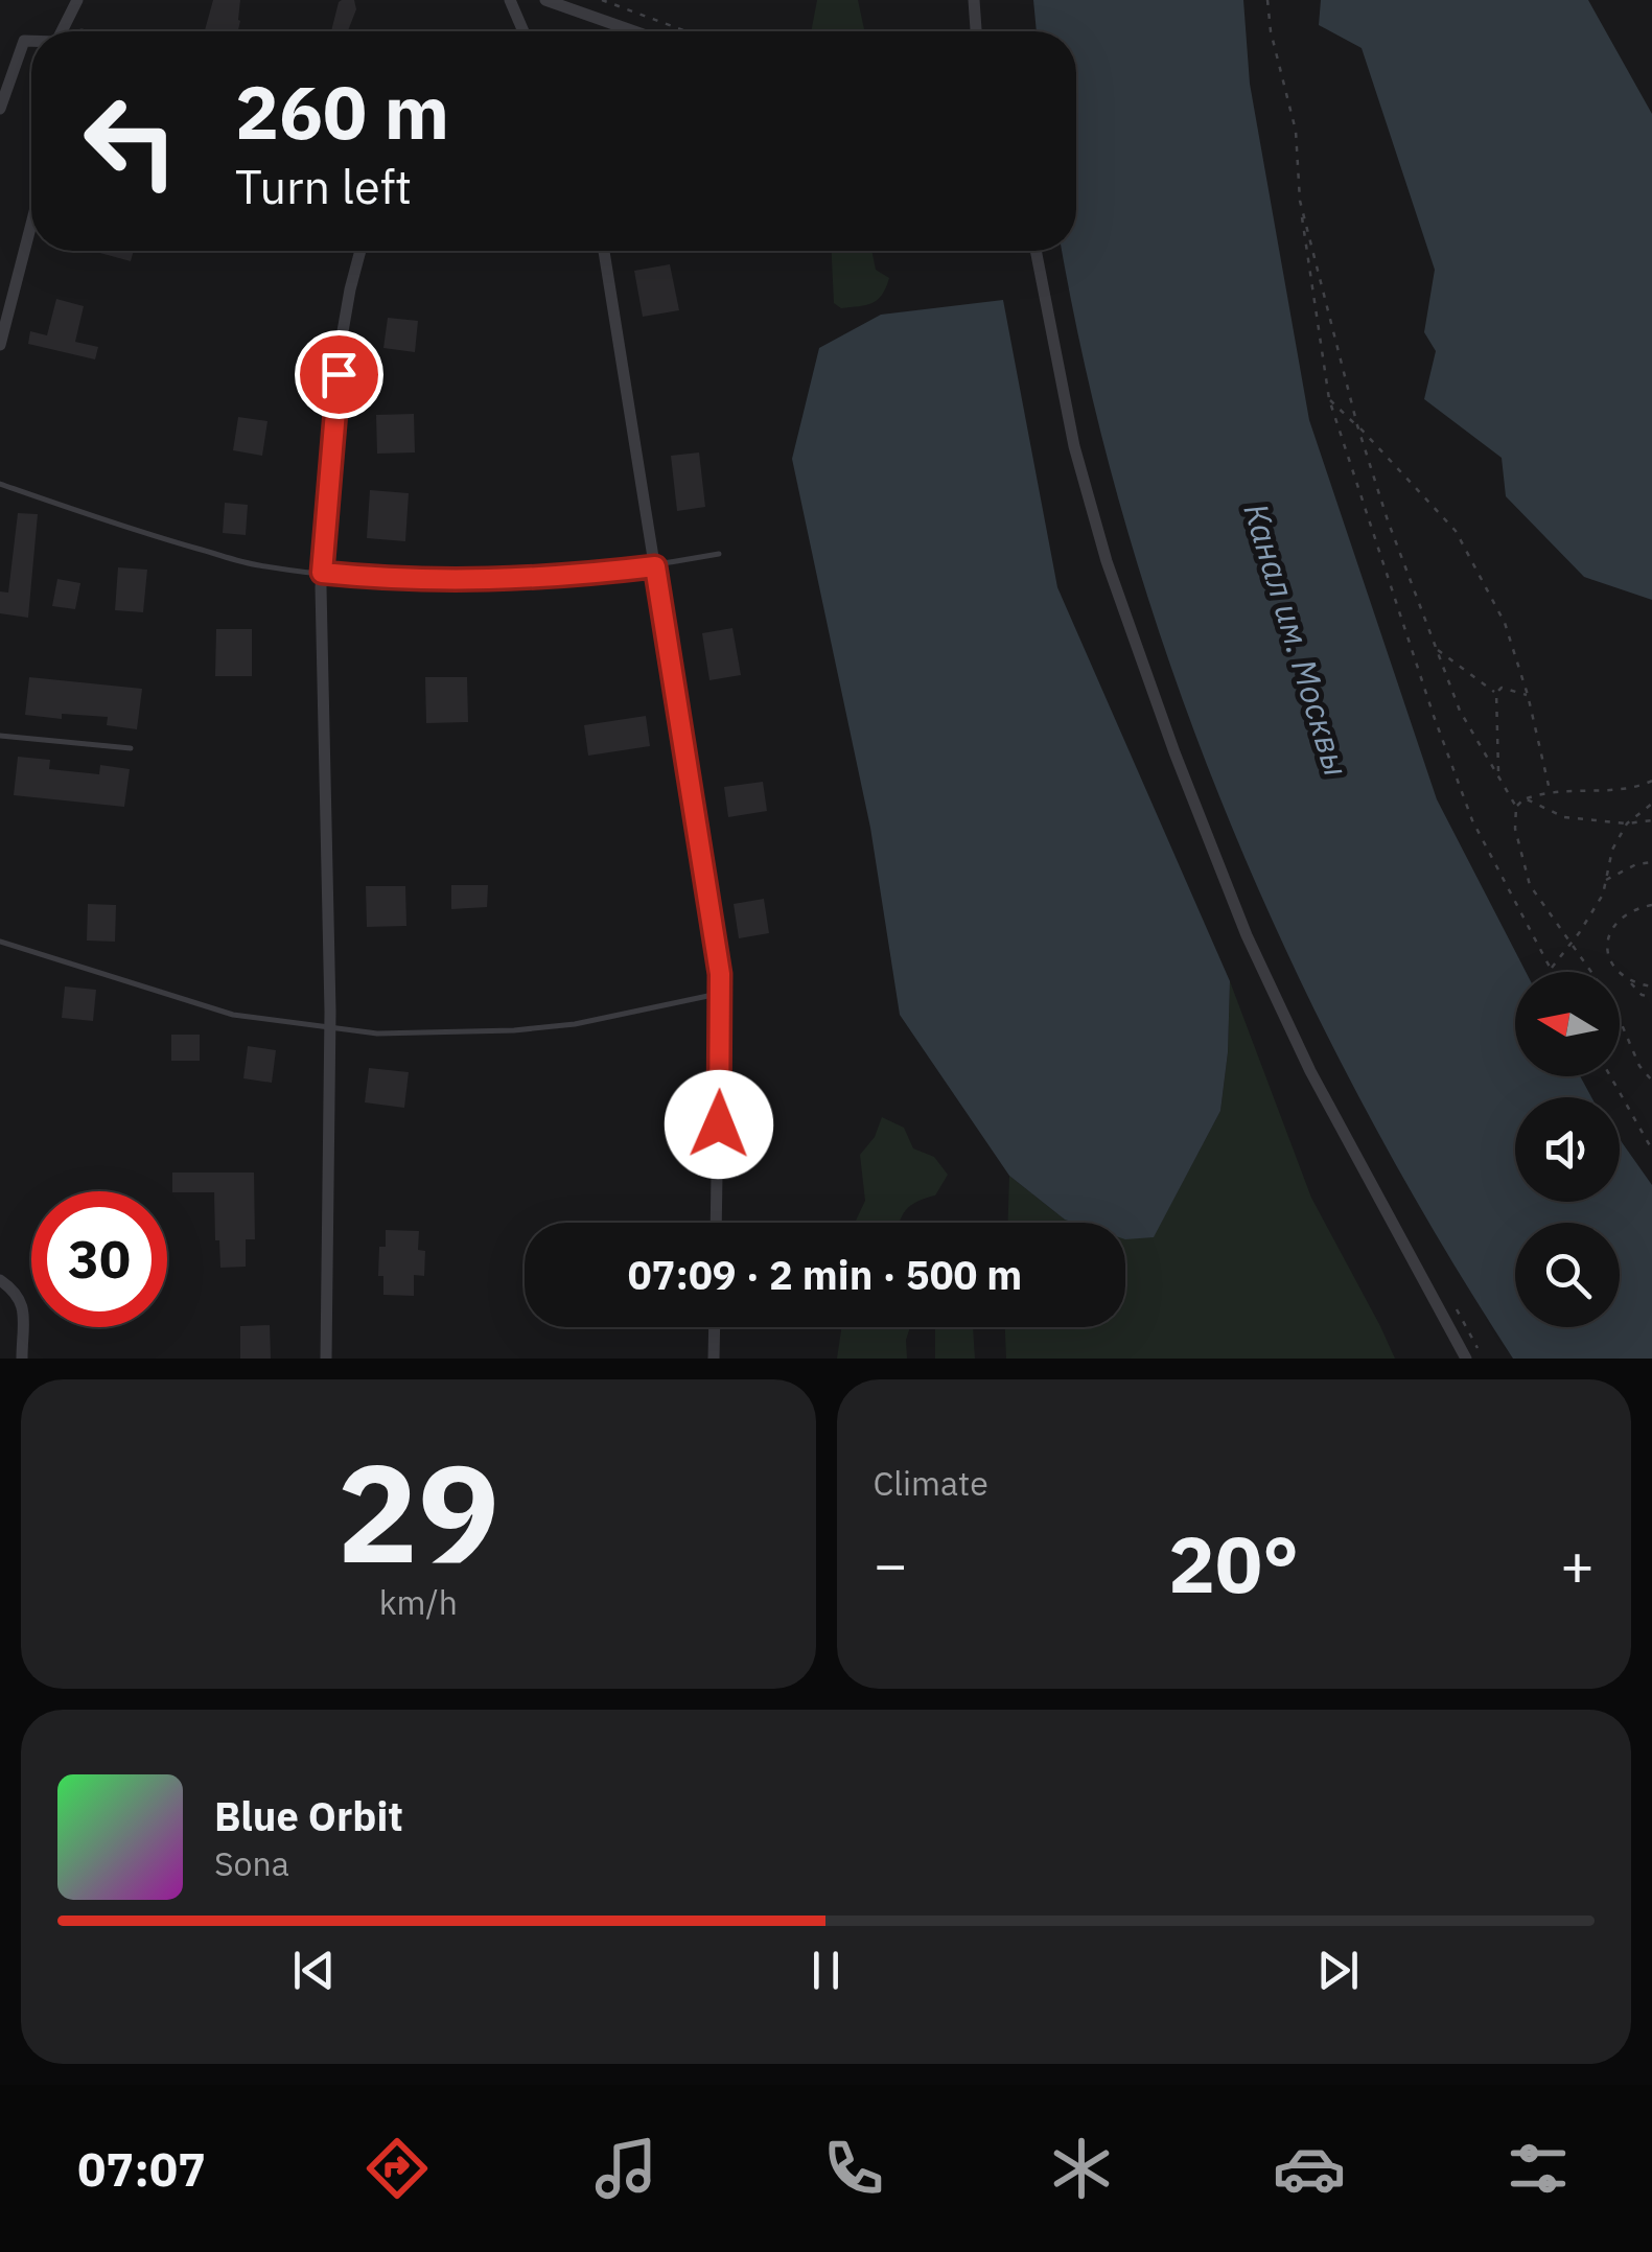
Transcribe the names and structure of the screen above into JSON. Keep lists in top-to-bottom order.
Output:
{
  "water": ["Канал им. Москвы"],
  "north": "left",
  "page": {
    "turn": ["260 m", "Turn left"],
    "limit": "30",
    "trip": "07:09 · 2 min · 500 m",
    "tile": [
      ["29", "km/h"],
      "Climate"
    ],
    "heat": ["−", "20°", "+"],
    "song": ["Blue Orbit", "Sona"],
    "tabs": "07:07"
  }
}
